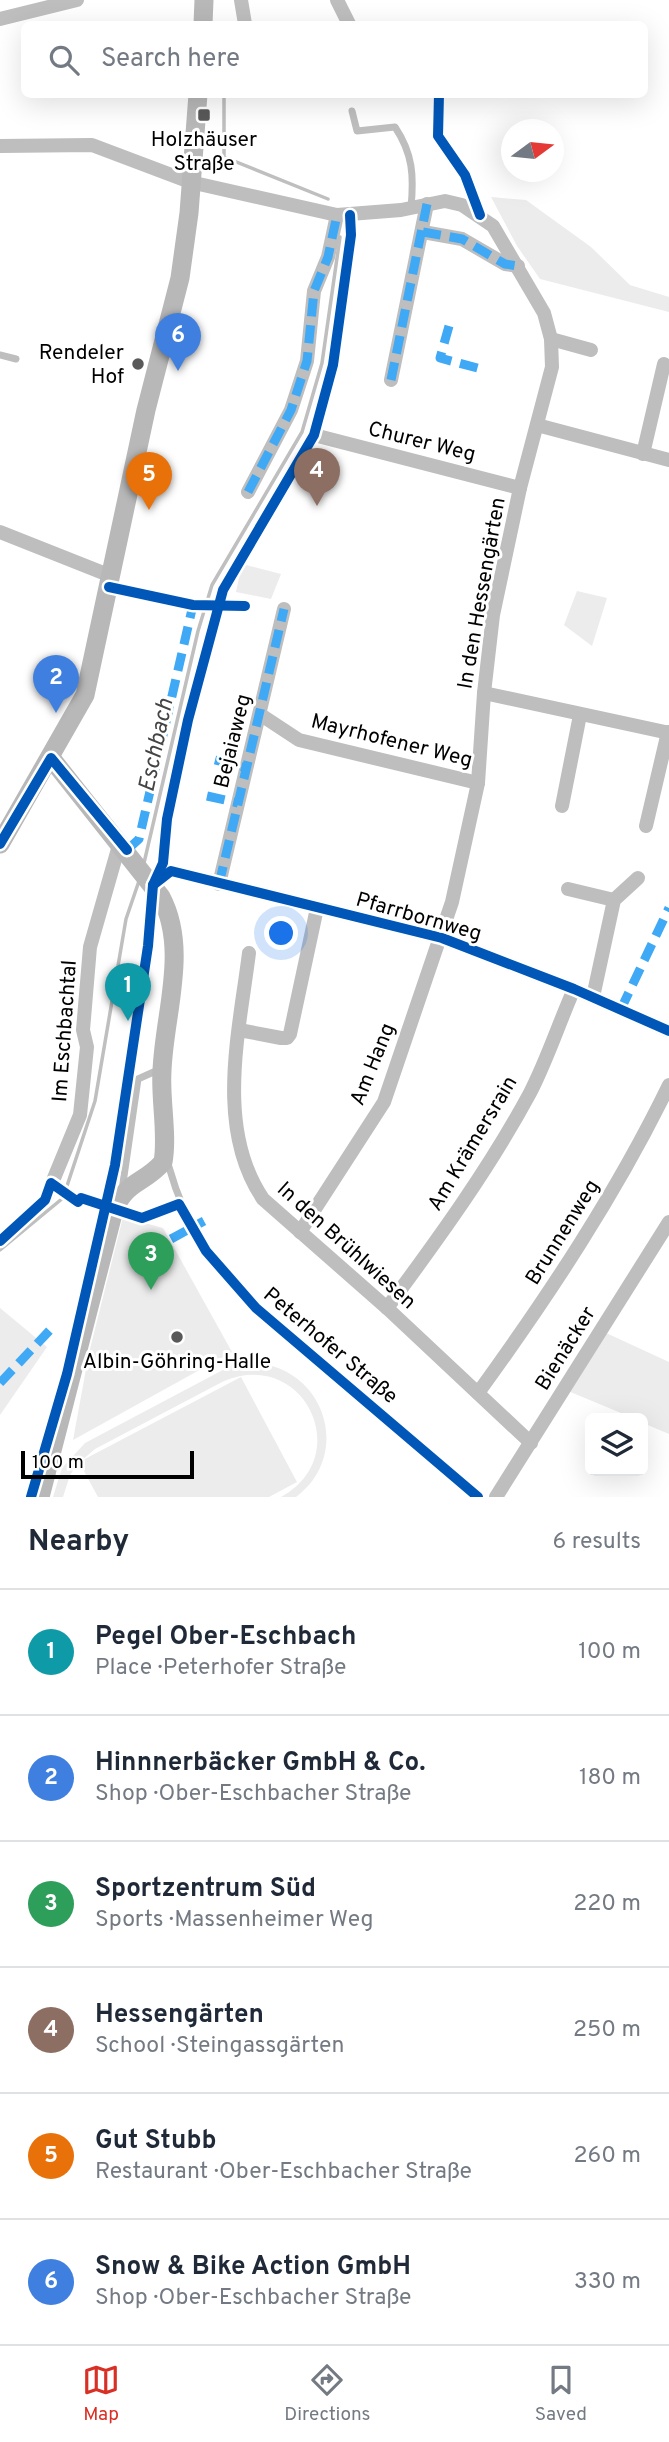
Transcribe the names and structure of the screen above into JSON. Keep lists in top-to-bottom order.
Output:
{
  "streets": {
    "street": [
      "Churer Weg",
      "In den Hessengärten",
      "Mayrhofener Weg",
      "Bejaiaweg",
      "Pfarrbornweg",
      "Im Eschbachtal",
      "Am Hang",
      "Am Krämersrain",
      "Brunnenweg",
      "In den Brühlwiesen",
      "Peterhofer Straße",
      "Bienäcker"
    ]
  },
  "crossings": [
    ["Churer Weg", "In den Hessengärten"],
    ["In den Hessengärten", "Mayrhofener Weg"],
    ["In den Hessengärten", "Pfarrbornweg"],
    ["In den Hessengärten", "Am Hang"],
    ["Mayrhofener Weg", "Bejaiaweg"],
    ["Bejaiaweg", "Pfarrbornweg"],
    ["Pfarrbornweg", "Am Hang"],
    ["Pfarrbornweg", "Am Krämersrain"],
    ["Pfarrbornweg", "Peterhofer Straße"],
    ["Im Eschbachtal", "Peterhofer Straße"],
    ["Am Hang", "In den Brühlwiesen"],
    ["Am Krämersrain", "In den Brühlwiesen"],
    ["Brunnenweg", "In den Brühlwiesen"],
    ["In den Brühlwiesen", "Bienäcker"]
  ],
  "water": ["Eschbach"],
  "places": {
    "transit": ["Holzhäuser Straße"],
    "other": ["Rendeler Hof", "Albin-Göhring-Halle"]
  },
  "scale_bar": "100 m",
  "north": "right",
  "page": {
    "search": "Search here",
    "pins": [
      "6",
      "4",
      "5",
      "2",
      "1",
      "3"
    ],
    "scale": "100 m",
    "heading": ["Nearby", "6 results"],
    "list": [
      {
        "mark": "1",
        "name": "Pegel Ober-Eschbach",
        "note": "Place · Peterhofer Straße",
        "value": "100 m"
      },
      {
        "mark": "2",
        "name": "Hinnnerbäcker GmbH & Co.",
        "note": "Shop · Ober-Eschbacher Straße",
        "value": "180 m"
      },
      {
        "mark": "3",
        "name": "Sportzentrum Süd",
        "note": "Sports · Massenheimer Weg",
        "value": "220 m"
      },
      {
        "mark": "4",
        "name": "Hessengärten",
        "note": "School · Steingassgärten",
        "value": "250 m"
      },
      {
        "mark": "5",
        "name": "Gut Stubb",
        "note": "Restaurant · Ober-Eschbacher Straße",
        "value": "260 m"
      },
      {
        "mark": "6",
        "name": "Snow & Bike Action GmbH",
        "note": "Shop · Ober-Eschbacher Straße",
        "value": "330 m"
      }
    ],
    "nav": ["Map", "Directions", "Saved"]
  }
}
